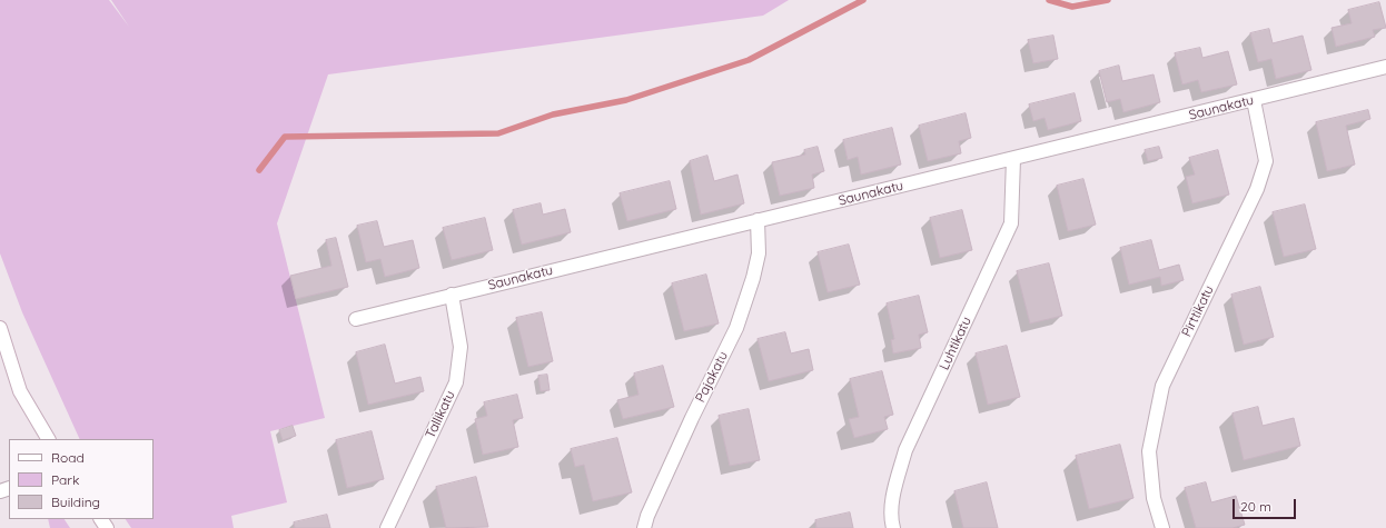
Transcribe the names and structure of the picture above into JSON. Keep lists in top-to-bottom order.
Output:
{
  "streets": {
    "street": [
      "Saunakatu",
      "Pirttikatu",
      "Luhtikatu",
      "Pajakatu",
      "Tallikatu"
    ]
  },
  "crossings": [
    ["Saunakatu", "Pirttikatu"],
    ["Saunakatu", "Luhtikatu"],
    ["Saunakatu", "Pajakatu"],
    ["Saunakatu", "Tallikatu"]
  ],
  "legend": ["Road", "Park", "Building"],
  "scale_bar": "20 m"
}
